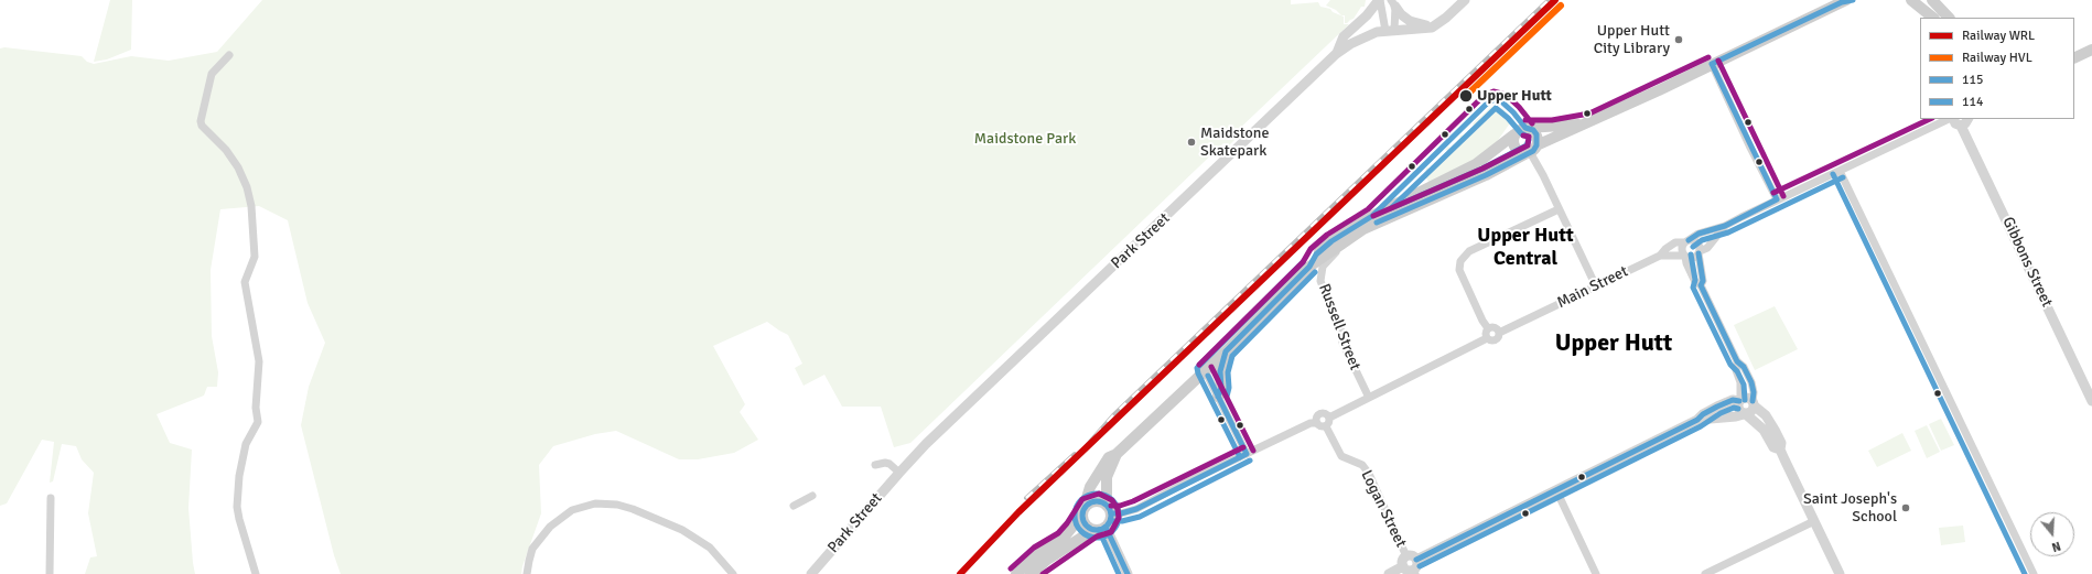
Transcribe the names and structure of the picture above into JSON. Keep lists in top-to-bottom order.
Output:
{
  "streets": {
    "street": [
      "Park Street",
      "Gibbons Street",
      "Main Street",
      "Russell Street",
      "Logan Street"
    ]
  },
  "districts": ["Upper Hutt Central", "Upper Hutt"],
  "parks": ["Maidstone Park"],
  "places": [
    "Upper Hutt City Library",
    "Upper Hutt",
    "Maidstone Skatepark",
    "Saint Joseph's School"
  ],
  "lines": [
    "rail line WRL",
    "transit line 115",
    "rail line HVL",
    "transit line 114"
  ],
  "legend": [
    "Railway WRL",
    "Railway HVL",
    "115",
    "114"
  ],
  "north": "bottom"
}
